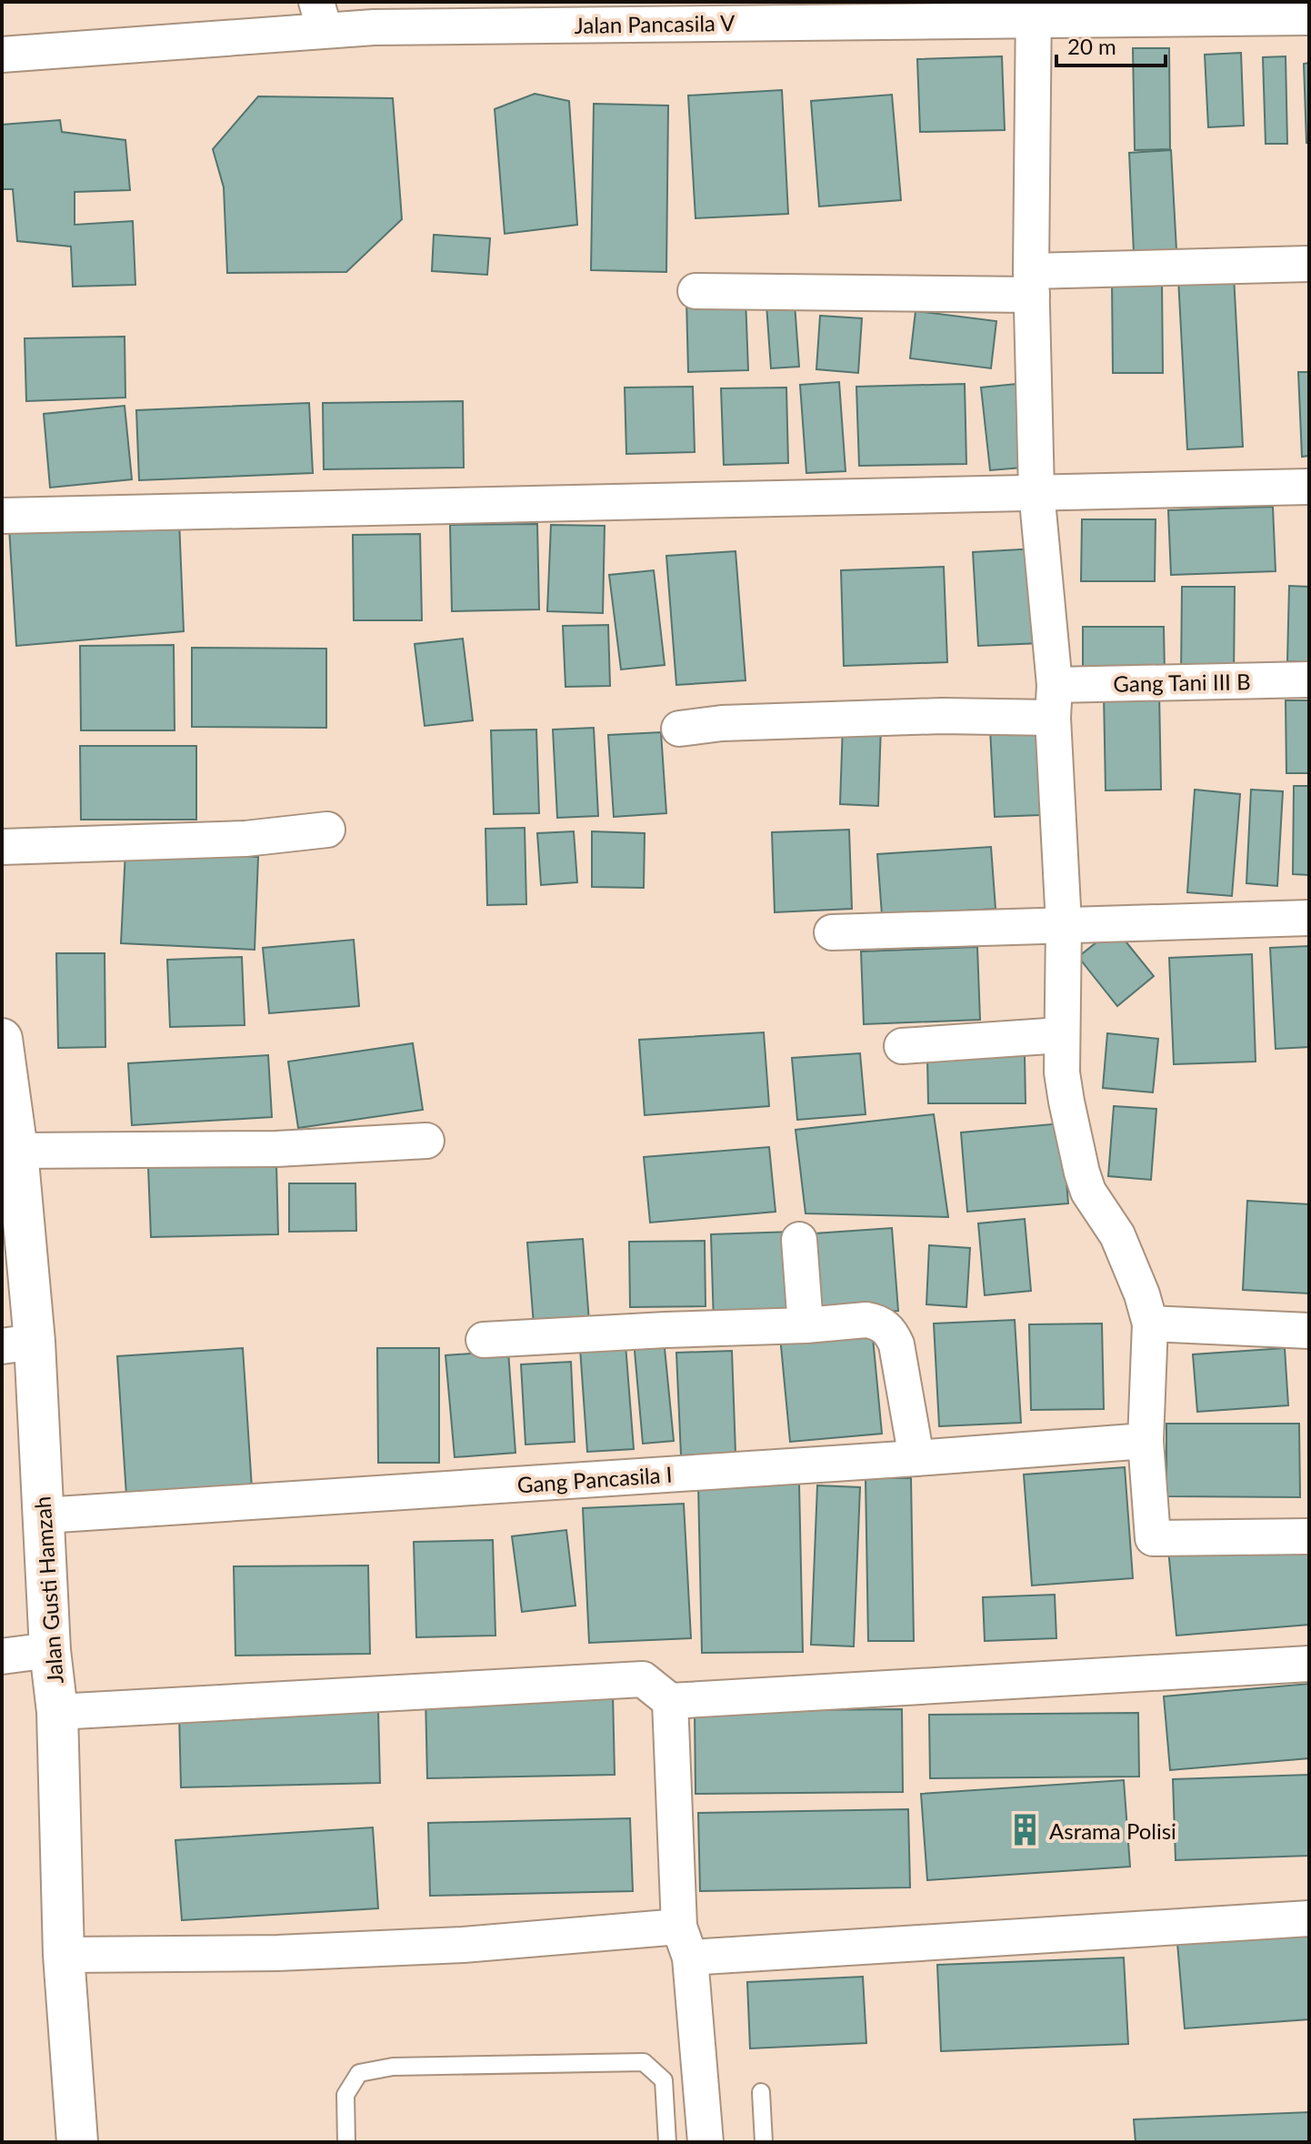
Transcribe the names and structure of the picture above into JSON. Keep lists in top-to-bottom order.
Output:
{
  "streets": {
    "street": [
      "Jalan Pancasila V",
      "Gang Tani III B",
      "Gang Pancasila I",
      "Jalan Gusti Hamzah"
    ]
  },
  "crossings": [
    ["Gang Pancasila I", "Jalan Gusti Hamzah"]
  ],
  "places": {
    "building": ["Asrama Polisi"]
  },
  "scale_bar": "20 m"
}
